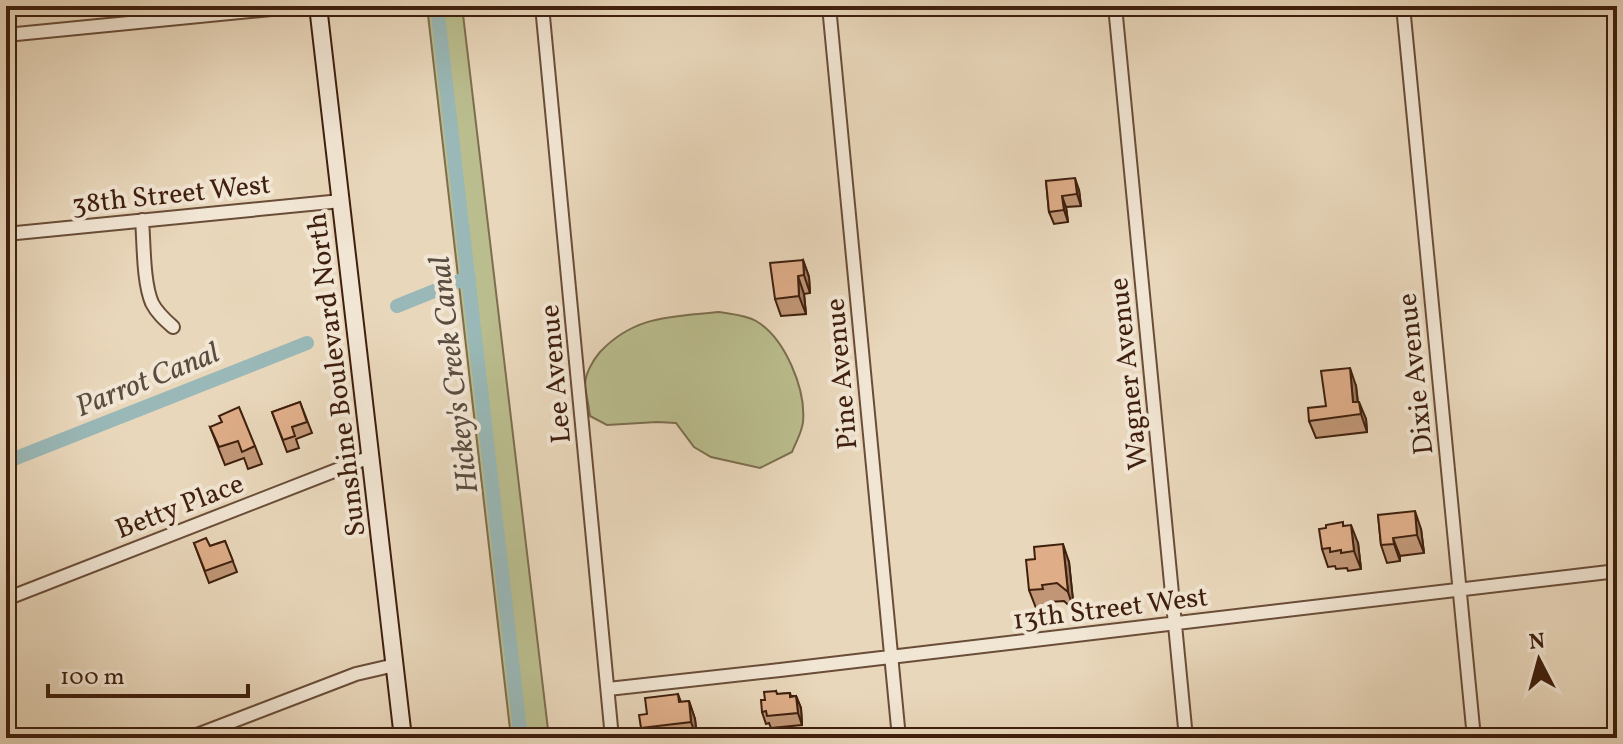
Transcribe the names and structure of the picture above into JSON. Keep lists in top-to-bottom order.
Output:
{
  "streets": {
    "street": [
      "38th Street West",
      "Lee Avenue",
      "Pine Avenue",
      "Wagner Avenue",
      "Dixie Avenue",
      "Sunshine Boulevard North",
      "Betty Place",
      "13th Street West"
    ]
  },
  "crossings": [
    ["38th Street West", "Sunshine Boulevard North"],
    ["Lee Avenue", "13th Street West"],
    ["Pine Avenue", "13th Street West"],
    ["Wagner Avenue", "13th Street West"],
    ["Dixie Avenue", "13th Street West"],
    ["Sunshine Boulevard North", "Betty Place"]
  ],
  "water": ["Hickey's Creek Canal", "Parrot Canal"],
  "scale_bar": "100 m",
  "north": "top"
}
